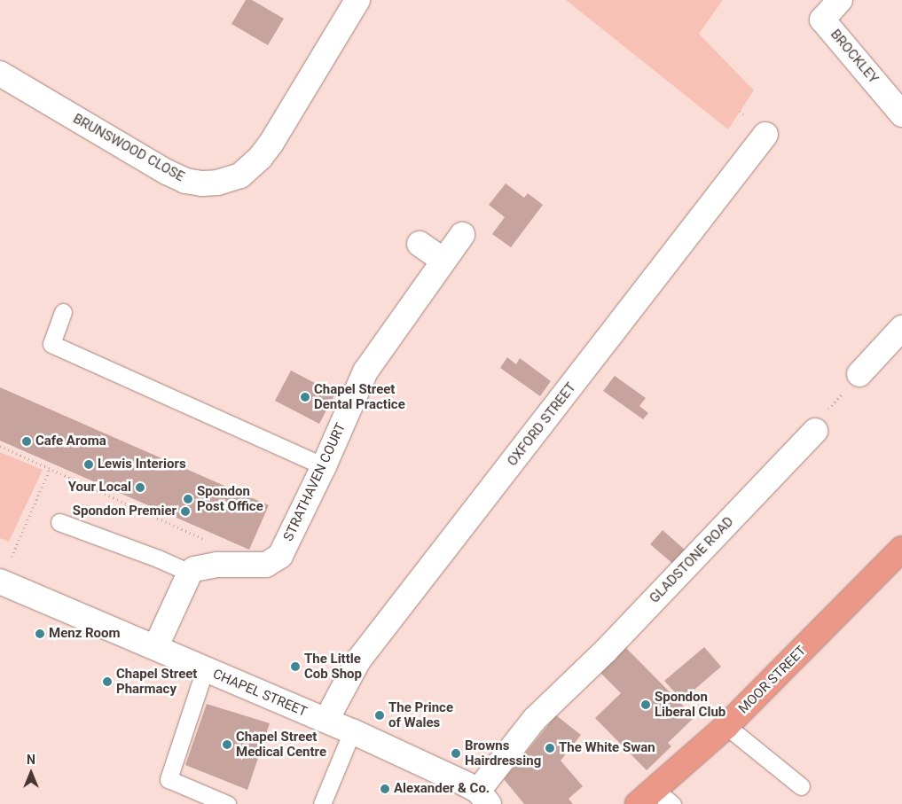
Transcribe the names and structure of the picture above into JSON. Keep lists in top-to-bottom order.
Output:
{
  "streets": {
    "main road": ["MOOR STREET"],
    "street": [
      "BROCKLEY",
      "BRUNSWOOD CLOSE",
      "OXFORD STREET",
      "STRATHAVEN COURT",
      "GLADSTONE ROAD",
      "CHAPEL STREET"
    ]
  },
  "crossings": [
    ["OXFORD STREET", "CHAPEL STREET"],
    ["GLADSTONE ROAD", "CHAPEL STREET"]
  ],
  "places": [
    "Chapel Street Dental Practice",
    "Cafe Aroma",
    "Lewis Interiors",
    "Your Local",
    "Spondon Post Office",
    "Spondon Premier",
    "Menz Room",
    "The Little Cob Shop",
    "Chapel Street Pharmacy",
    "Spondon Liberal Club",
    "The Prince of Wales",
    "Chapel Street Medical Centre",
    "The White Swan",
    "Browns Hairdressing",
    "Alexander & Co."
  ],
  "north": "top"
}
